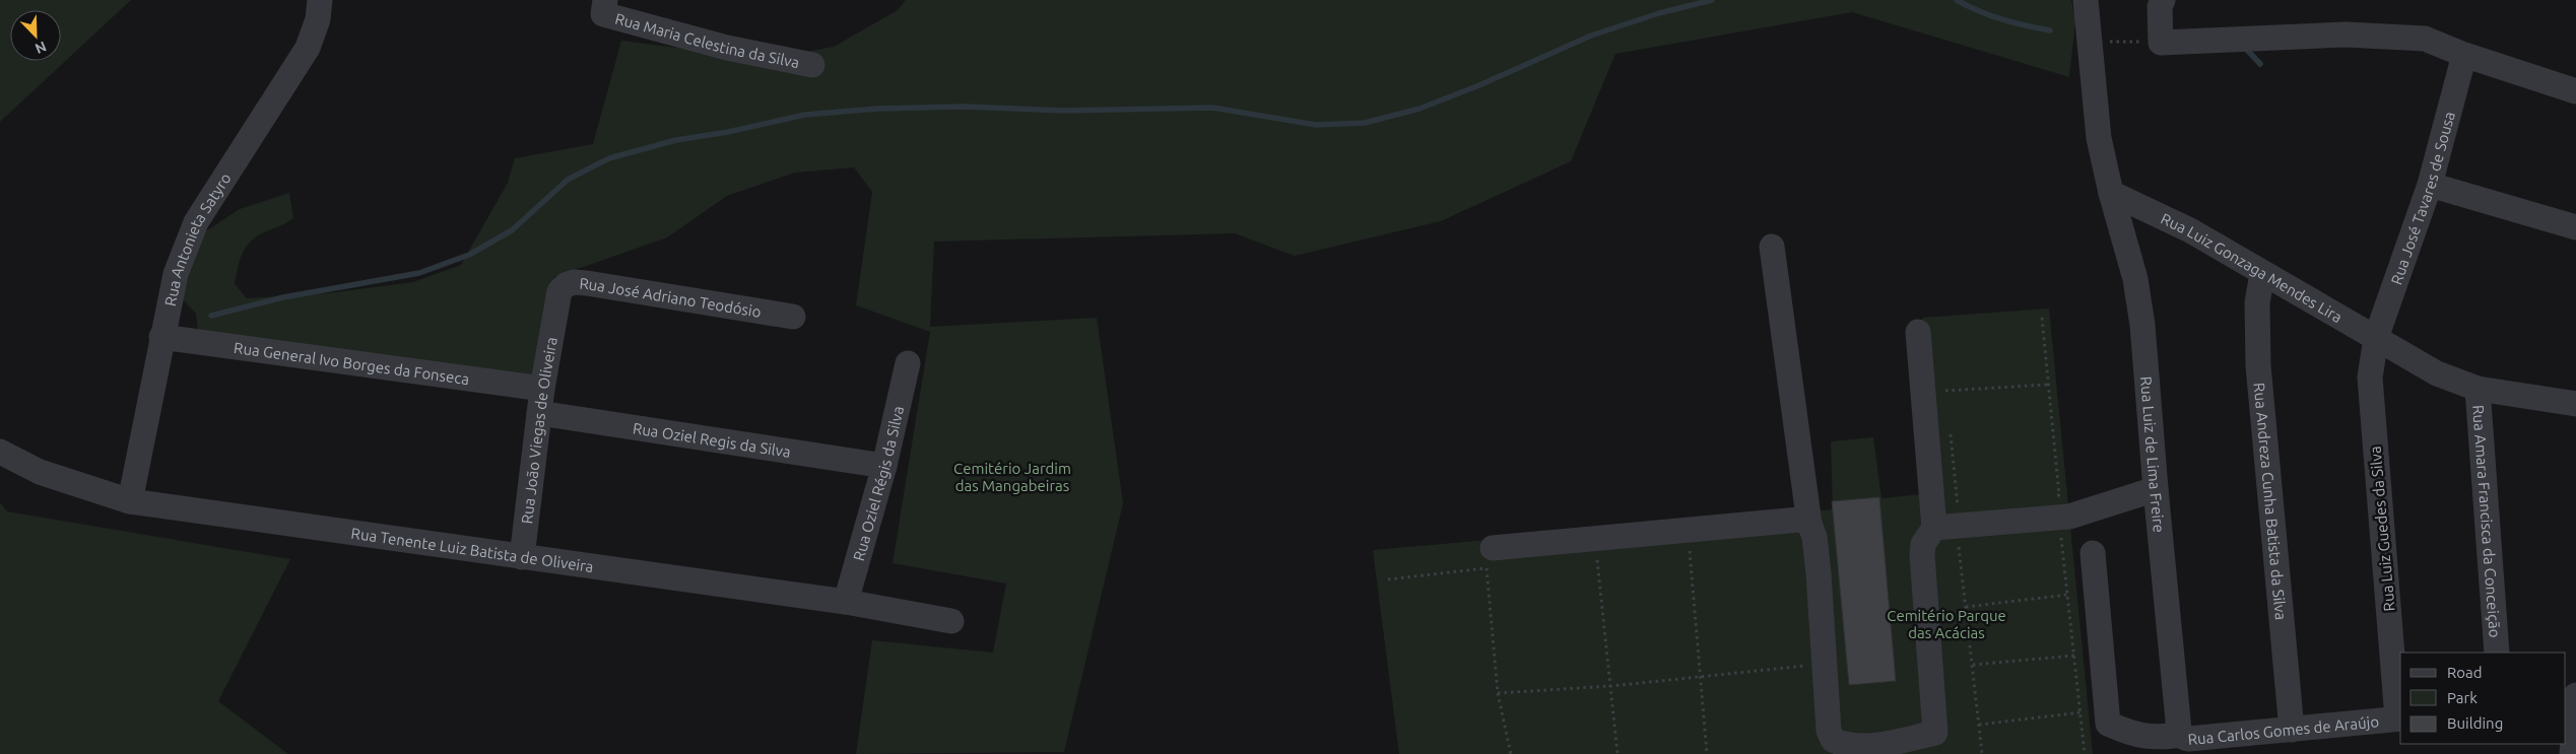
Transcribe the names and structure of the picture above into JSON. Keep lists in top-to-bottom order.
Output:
{
  "streets": {
    "street": [
      "Rua Maria Celestina da Silva",
      "Rua José Tavares de Sousa",
      "Rua Antonieta Satyro",
      "Rua Luiz Gonzaga Mendes Lira",
      "Rua José Adriano Teodósio",
      "Rua General Ivo Borges da Fonseca",
      "Rua João Viegas de Oliveira",
      "Rua Oziel Regis da Silva",
      "Rua Luiz de Lima Freire",
      "Rua Oziel Régis da Silva",
      "Rua Andreza Cunha Batista da Silva",
      "Rua Amara Francisca da Conceição",
      "Rua Luiz Guedes da Silva",
      "Rua Tenente Luiz Batista de Oliveira",
      "Rua Carlos Gomes de Araújo"
    ]
  },
  "crossings": [
    ["Rua José Tavares de Sousa", "Rua Luiz Gonzaga Mendes Lira"],
    ["Rua José Tavares de Sousa", "Rua Luiz Guedes da Silva"],
    ["Rua Antonieta Satyro", "Rua General Ivo Borges da Fonseca"],
    ["Rua Antonieta Satyro", "Rua Tenente Luiz Batista de Oliveira"],
    ["Rua Luiz Gonzaga Mendes Lira", "Rua Luiz de Lima Freire"],
    ["Rua Luiz Gonzaga Mendes Lira", "Rua Andreza Cunha Batista da Silva"],
    ["Rua Luiz Gonzaga Mendes Lira", "Rua Amara Francisca da Conceição"],
    ["Rua Luiz Gonzaga Mendes Lira", "Rua Luiz Guedes da Silva"],
    ["Rua José Adriano Teodósio", "Rua João Viegas de Oliveira"],
    ["Rua General Ivo Borges da Fonseca", "Rua João Viegas de Oliveira"],
    ["Rua General Ivo Borges da Fonseca", "Rua Oziel Regis da Silva"],
    ["Rua João Viegas de Oliveira", "Rua Oziel Regis da Silva"],
    ["Rua João Viegas de Oliveira", "Rua Tenente Luiz Batista de Oliveira"],
    ["Rua Oziel Regis da Silva", "Rua Oziel Régis da Silva"],
    ["Rua Luiz de Lima Freire", "Rua Carlos Gomes de Araújo"],
    ["Rua Oziel Régis da Silva", "Rua Tenente Luiz Batista de Oliveira"],
    ["Rua Andreza Cunha Batista da Silva", "Rua Carlos Gomes de Araújo"],
    ["Rua Luiz Guedes da Silva", "Rua Carlos Gomes de Araújo"]
  ],
  "parks": ["Cemitério Jardim das Mangabeiras", "Cemitério Parque das Acácias"],
  "legend": ["Road", "Park", "Building"],
  "north": "bottom right"
}
